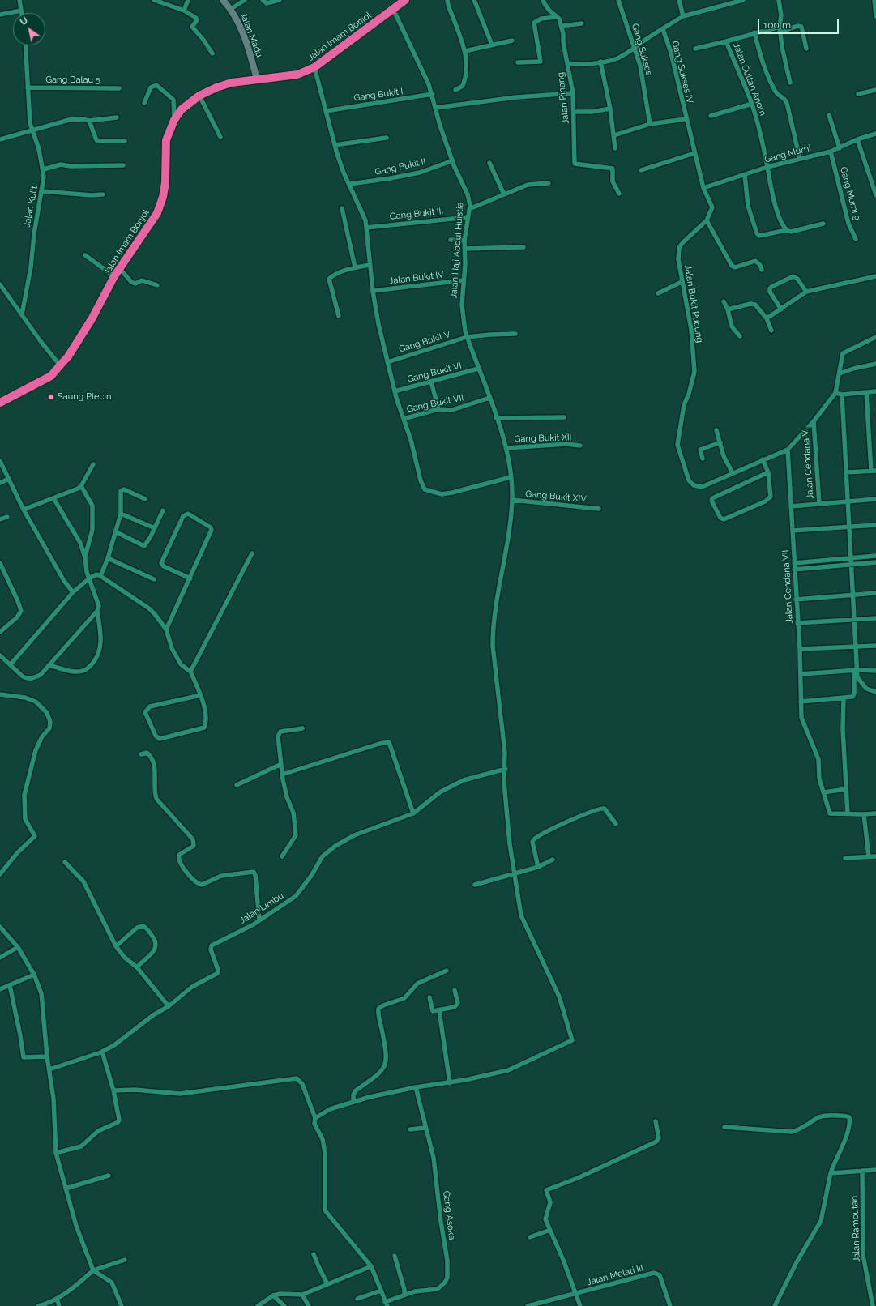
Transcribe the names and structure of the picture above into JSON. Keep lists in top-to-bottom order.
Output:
{
  "streets": {
    "highway": ["Jalan Imam Bonjol"],
    "street": [
      "Jalan Madu",
      "Gang Sukses",
      "Gang Sukses IV",
      "Jalan Sultan Anom",
      "Gang Balau 5",
      "Gang Bukit I",
      "Jalan Pinang",
      "Gang Murni",
      "Gang Bukit II",
      "Gang Murni 9",
      "Jalan Kulit",
      "Gang Bukit III",
      "Jalan Haji Abdul Huistia",
      "Jalan Bukit IV",
      "Jalan Bukit Pucung",
      "Gang Bukit V",
      "Gang Bukit VI",
      "Gang Bukit VII",
      "Gang Bukit XII",
      "Jalan Cendana VI",
      "Gang Bukit XIV",
      "Jalan Cendana VII",
      "Jalan Limbu",
      "Gang Asoka",
      "Jalan Rambutan",
      "Jalan Melati III"
    ]
  },
  "crossings": [
    ["Jalan Madu", "Jalan Imam Bonjol"],
    ["Jalan Imam Bonjol", "Jalan Haji Abdul Huistia"],
    ["Gang Sukses IV", "Jalan Bukit Pucung"],
    ["Jalan Sultan Anom", "Gang Murni"],
    ["Gang Balau 5", "Jalan Kulit"],
    ["Gang Bukit I", "Jalan Haji Abdul Huistia"],
    ["Gang Murni", "Gang Murni 9"],
    ["Gang Murni", "Jalan Bukit Pucung"],
    ["Gang Bukit II", "Jalan Haji Abdul Huistia"],
    ["Gang Bukit III", "Jalan Haji Abdul Huistia"],
    ["Jalan Haji Abdul Huistia", "Jalan Bukit IV"],
    ["Jalan Haji Abdul Huistia", "Gang Bukit V"],
    ["Jalan Haji Abdul Huistia", "Gang Bukit VI"],
    ["Jalan Haji Abdul Huistia", "Gang Bukit VII"],
    ["Jalan Haji Abdul Huistia", "Gang Bukit XII"],
    ["Jalan Haji Abdul Huistia", "Gang Bukit XIV"],
    ["Jalan Haji Abdul Huistia", "Jalan Limbu"],
    ["Jalan Bukit Pucung", "Jalan Cendana VII"]
  ],
  "places": ["Saung Plecin"],
  "scale_bar": "100 m",
  "north": "top left"
}
